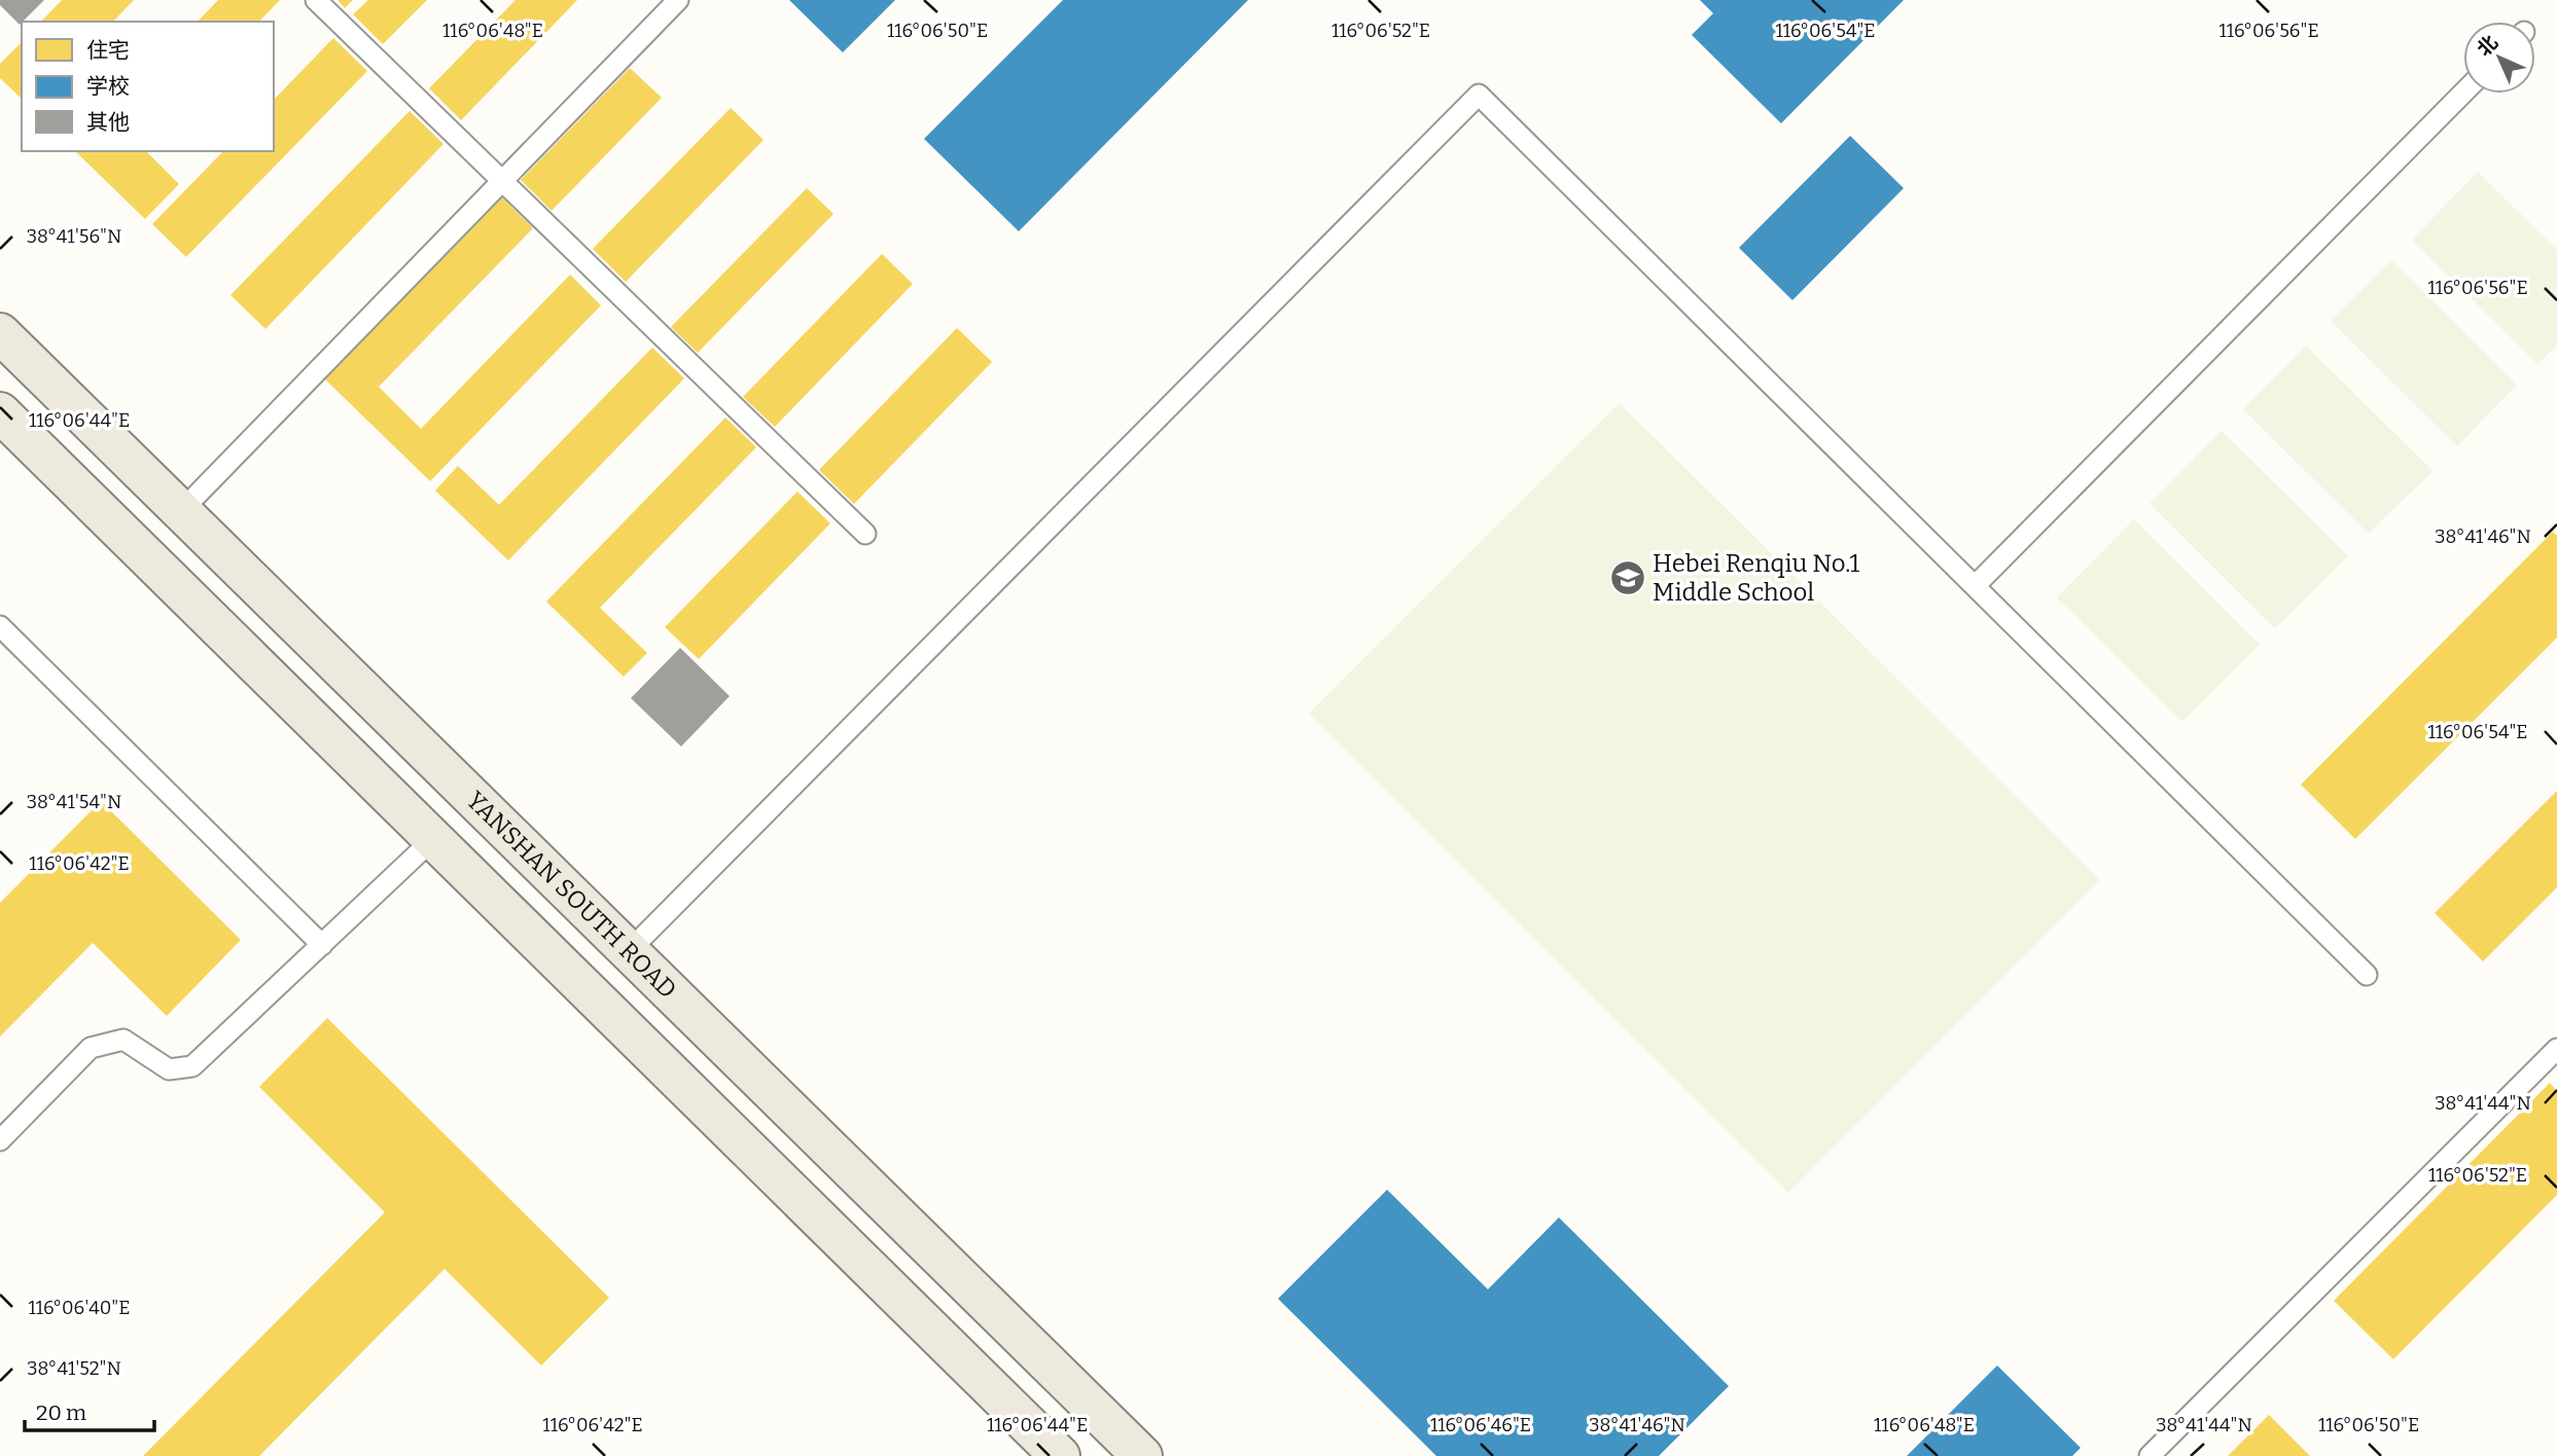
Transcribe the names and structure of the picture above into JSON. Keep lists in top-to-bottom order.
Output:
{
  "streets": {
    "main road": ["YANSHAN SOUTH ROAD"]
  },
  "places": {
    "school or university": ["Hebei Renqiu No.1 Middle School"]
  },
  "legend": ["住宅", "学校", "其他"],
  "scale_bar": "20 m",
  "north": "top left",
  "coordinates": [
    "116°06'48\"E",
    "116°06'50\"E",
    "116°06'52\"E",
    "116°06'54\"E",
    "116°06'56\"E",
    "38°41'56\"N",
    "116°06'44\"E",
    "38°41'46\"N",
    "38°41'54\"N",
    "116°06'42\"E",
    "38°41'44\"N",
    "116°06'40\"E",
    "38°41'52\"N",
    "116°06'46\"E"
  ]
}
